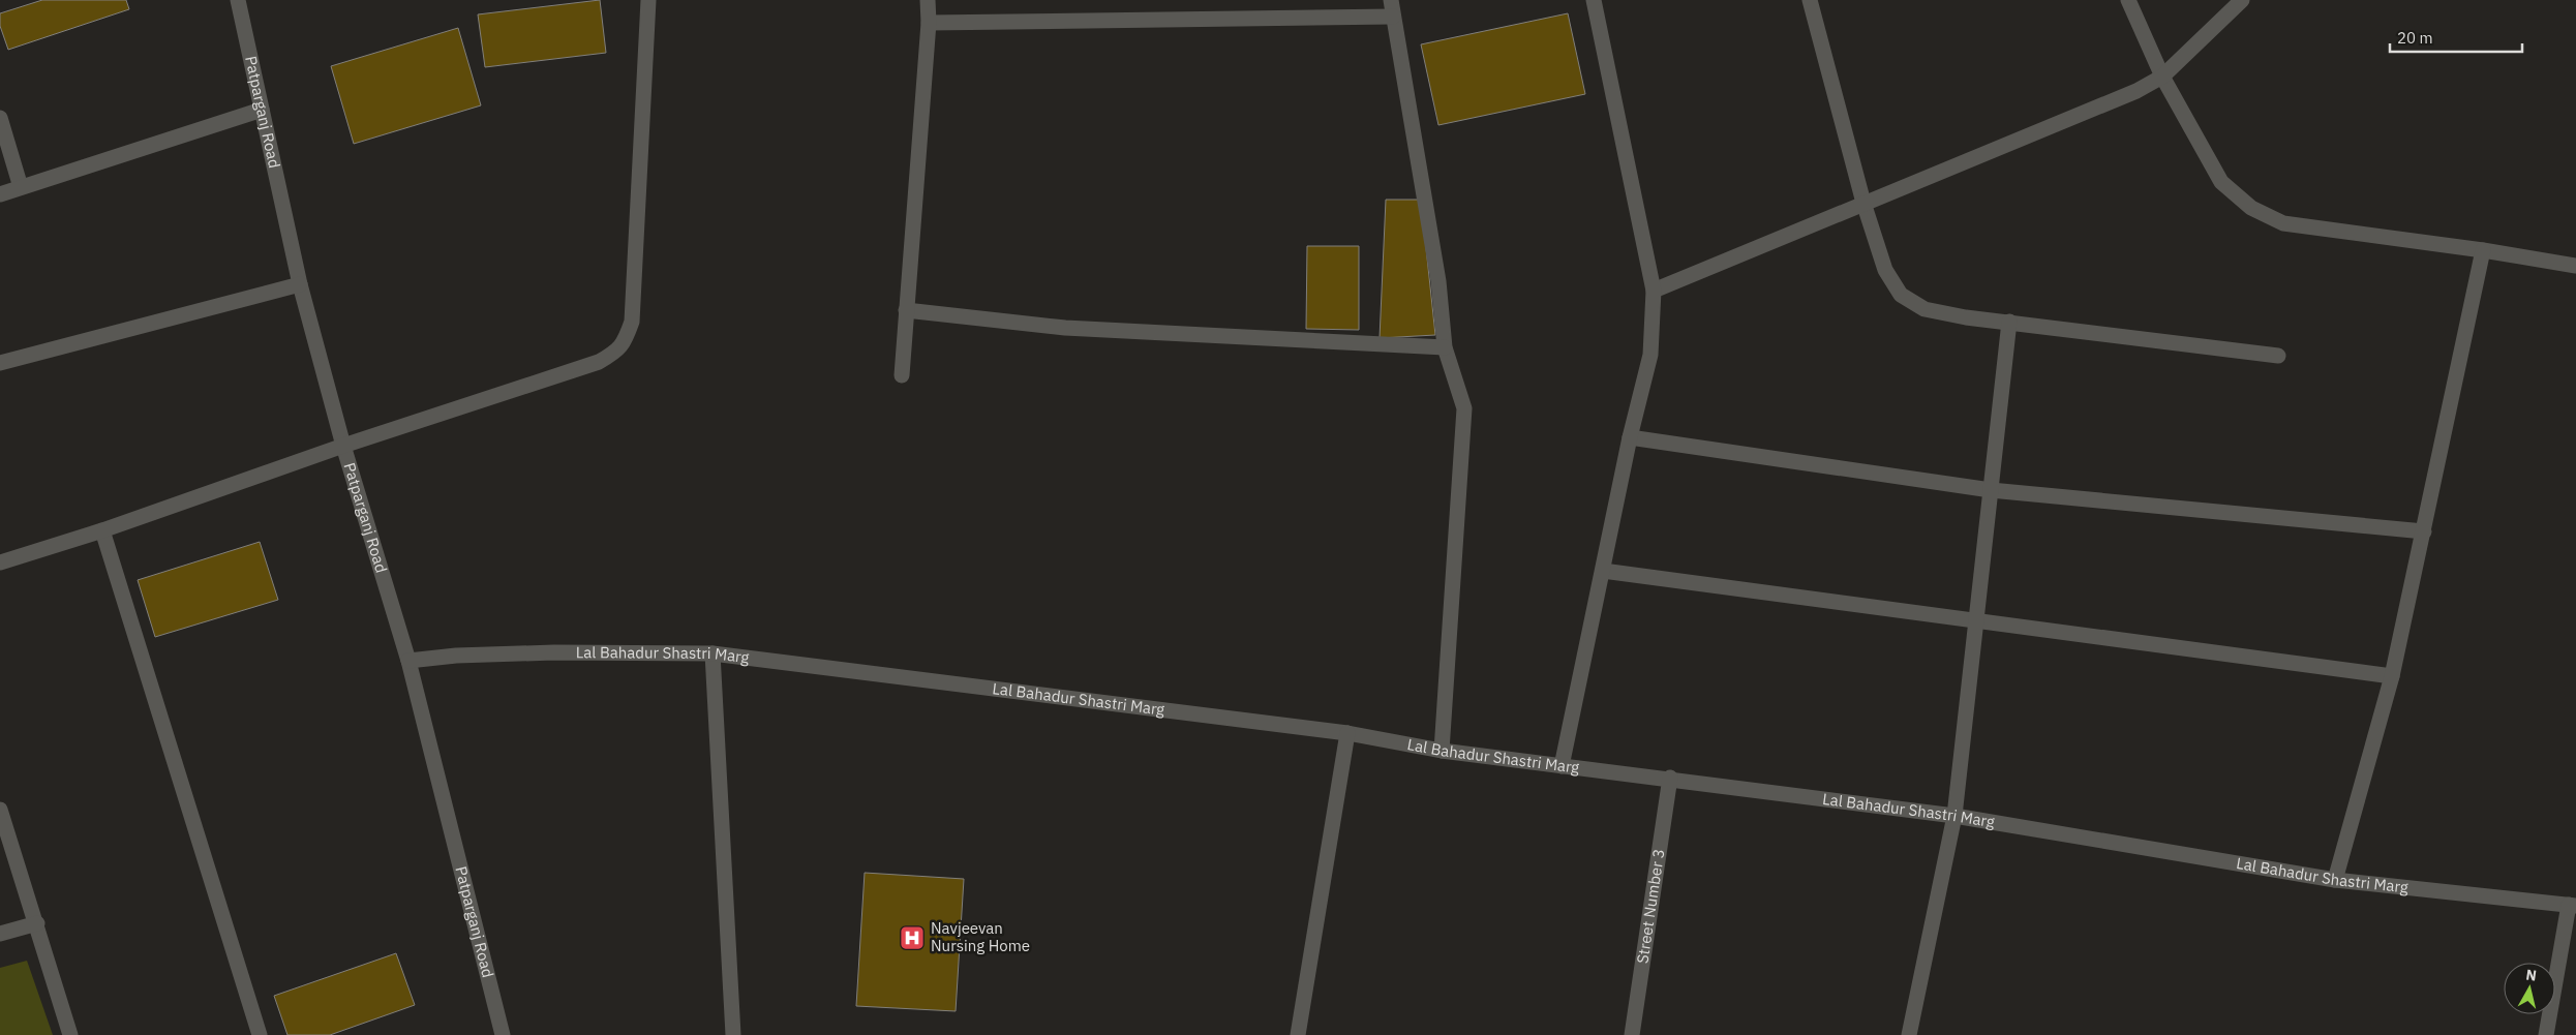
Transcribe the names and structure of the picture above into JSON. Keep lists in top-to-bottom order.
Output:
{
  "streets": {
    "street": ["Patparganj Road", "Lal Bahadur Shastri Marg", "Street Number 3"]
  },
  "crossings": [
    ["Patparganj Road", "Lal Bahadur Shastri Marg"],
    ["Lal Bahadur Shastri Marg", "Street Number 3"]
  ],
  "places": {
    "hospital": ["Navjeevan Nursing Home"]
  },
  "scale_bar": "20 m",
  "north": "top"
}
